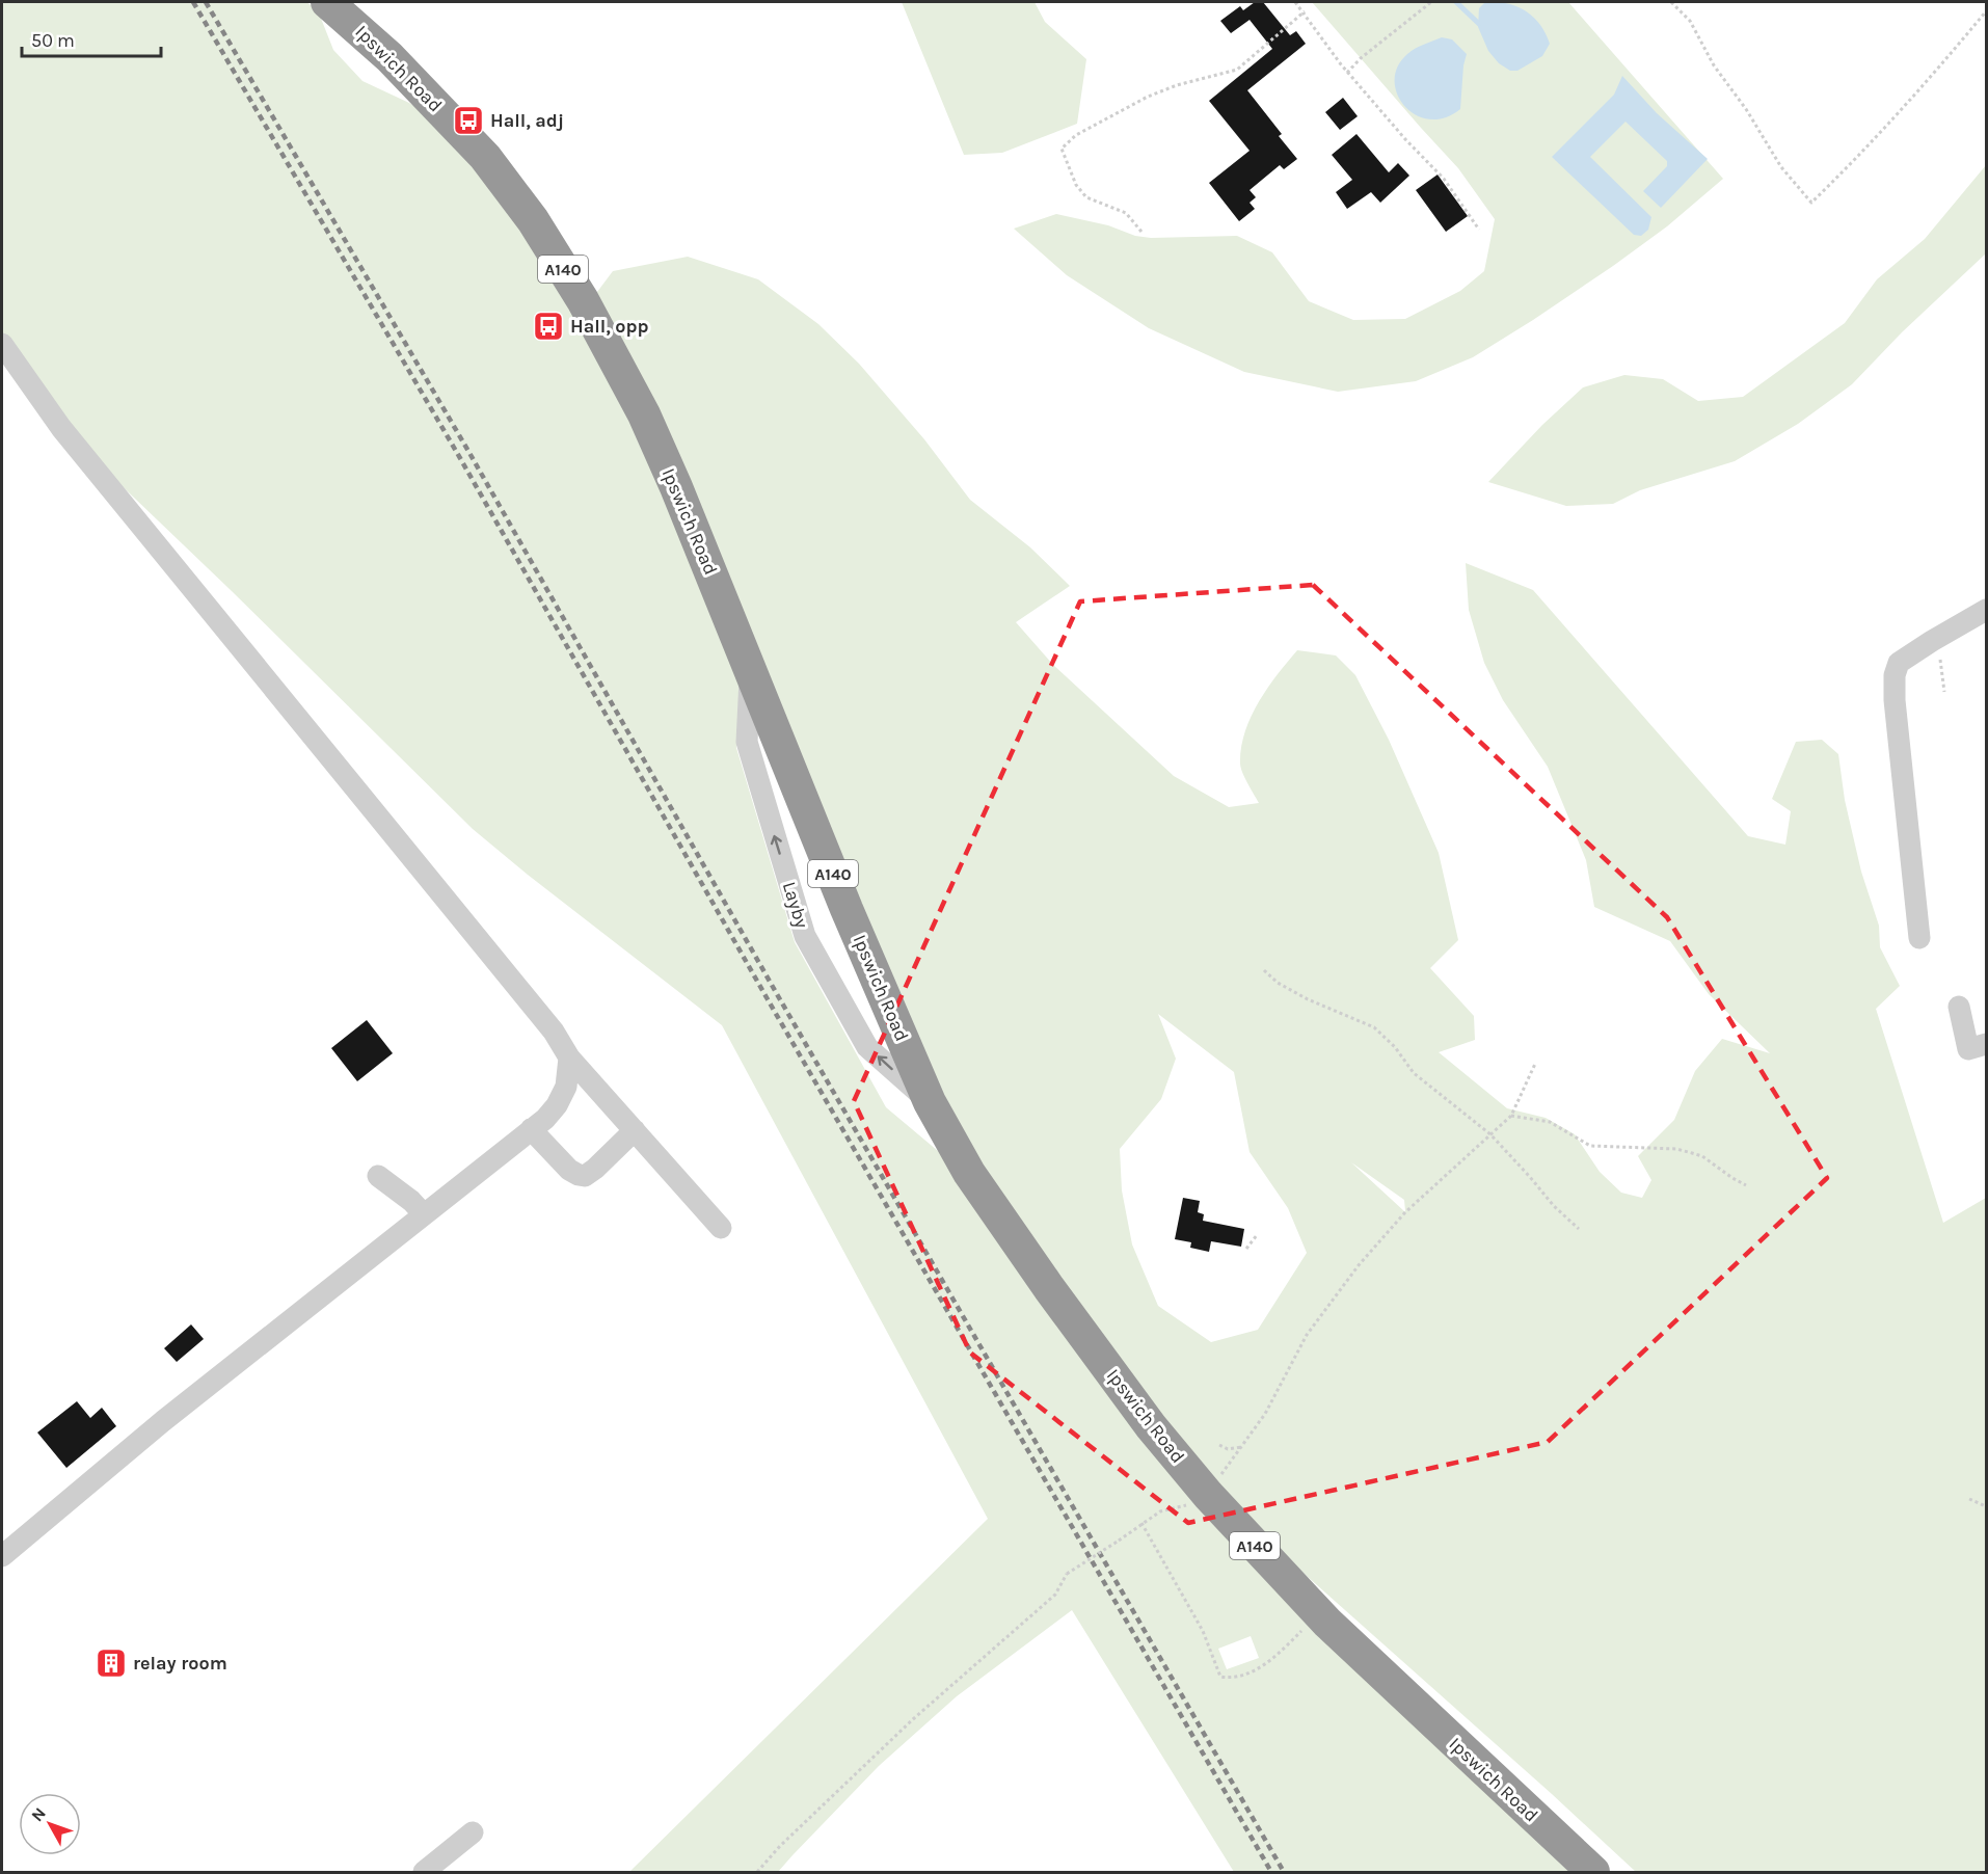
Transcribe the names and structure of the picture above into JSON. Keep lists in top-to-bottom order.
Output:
{
  "streets": {
    "highway": ["Ipswich Road", "A140"],
    "lane": ["Layby"]
  },
  "crossings": [
    ["Ipswich Road", "Layby"]
  ],
  "one_way": ["Layby"],
  "places": {
    "bus stop": ["Hall, adj", "Hall, opp"],
    "building": ["relay room"]
  },
  "scale_bar": "50 m",
  "north": "top left"
}
